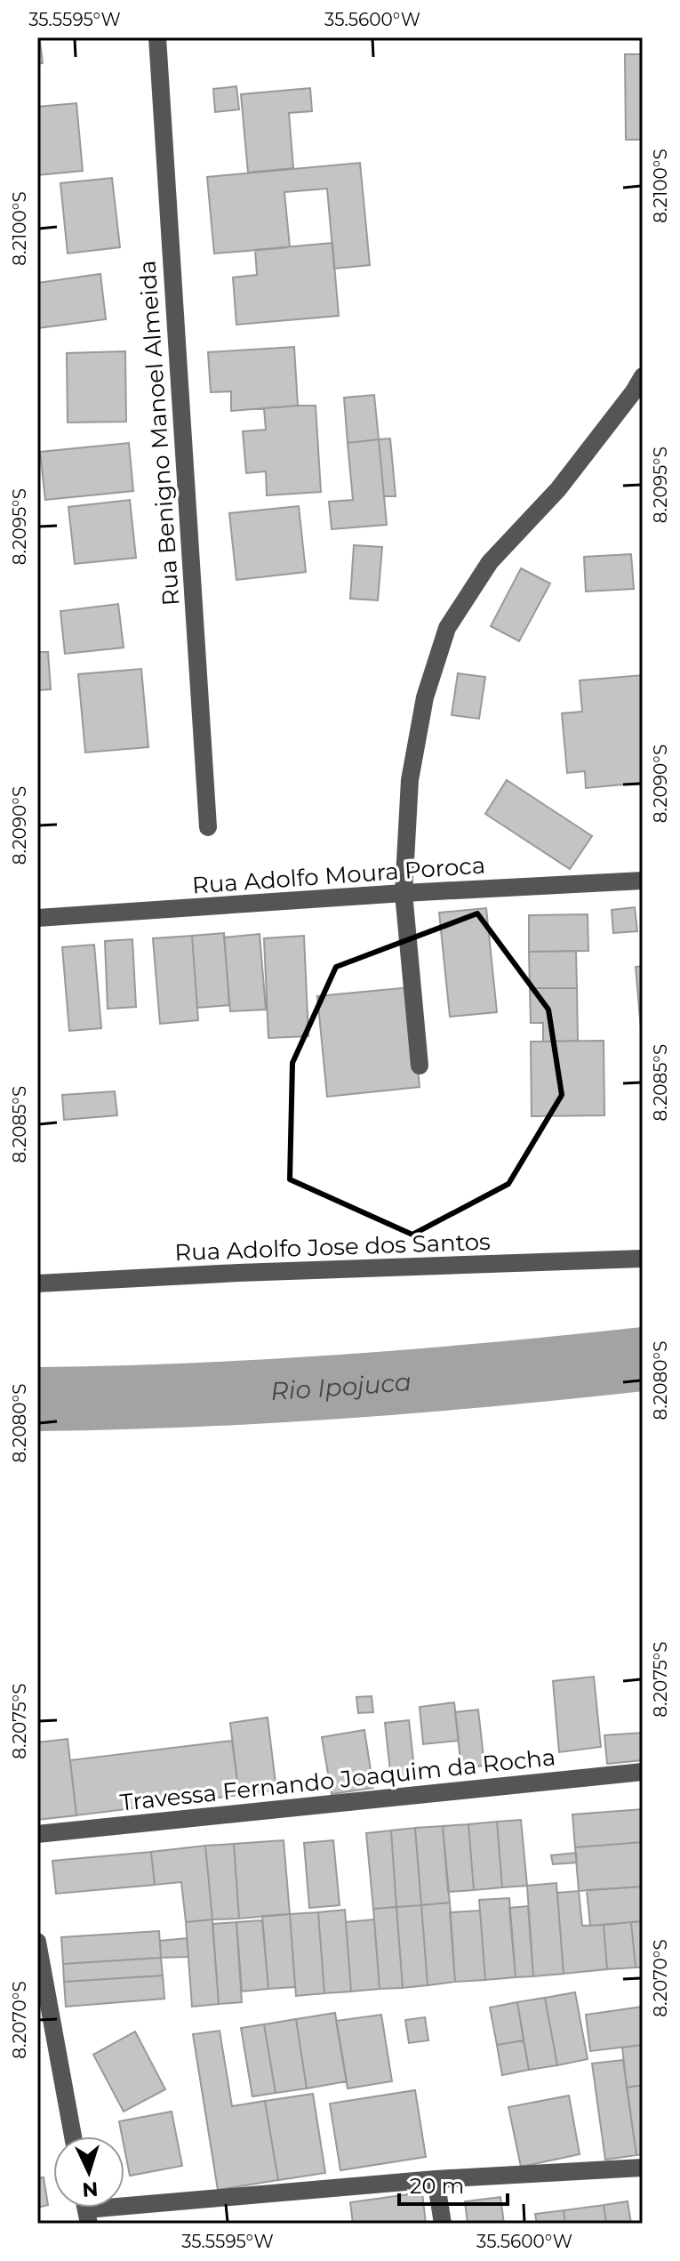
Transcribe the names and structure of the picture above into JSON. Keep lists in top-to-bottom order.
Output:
{
  "streets": {
    "street": [
      "Rua Benigno Manoel Almeida",
      "Rua Adolfo Moura Poroca",
      "Rua Adolfo Jose dos Santos",
      "Travessa Fernando Joaquim da Rocha"
    ]
  },
  "water": ["Rio Ipojuca"],
  "scale_bar": "20 m",
  "north": "bottom",
  "coordinates": [
    "35.5595°W",
    "35.5600°W",
    "8.2100°S",
    "8.2095°S",
    "8.2090°S",
    "8.2085°S",
    "8.2080°S",
    "8.2075°S",
    "8.2070°S"
  ]
}
